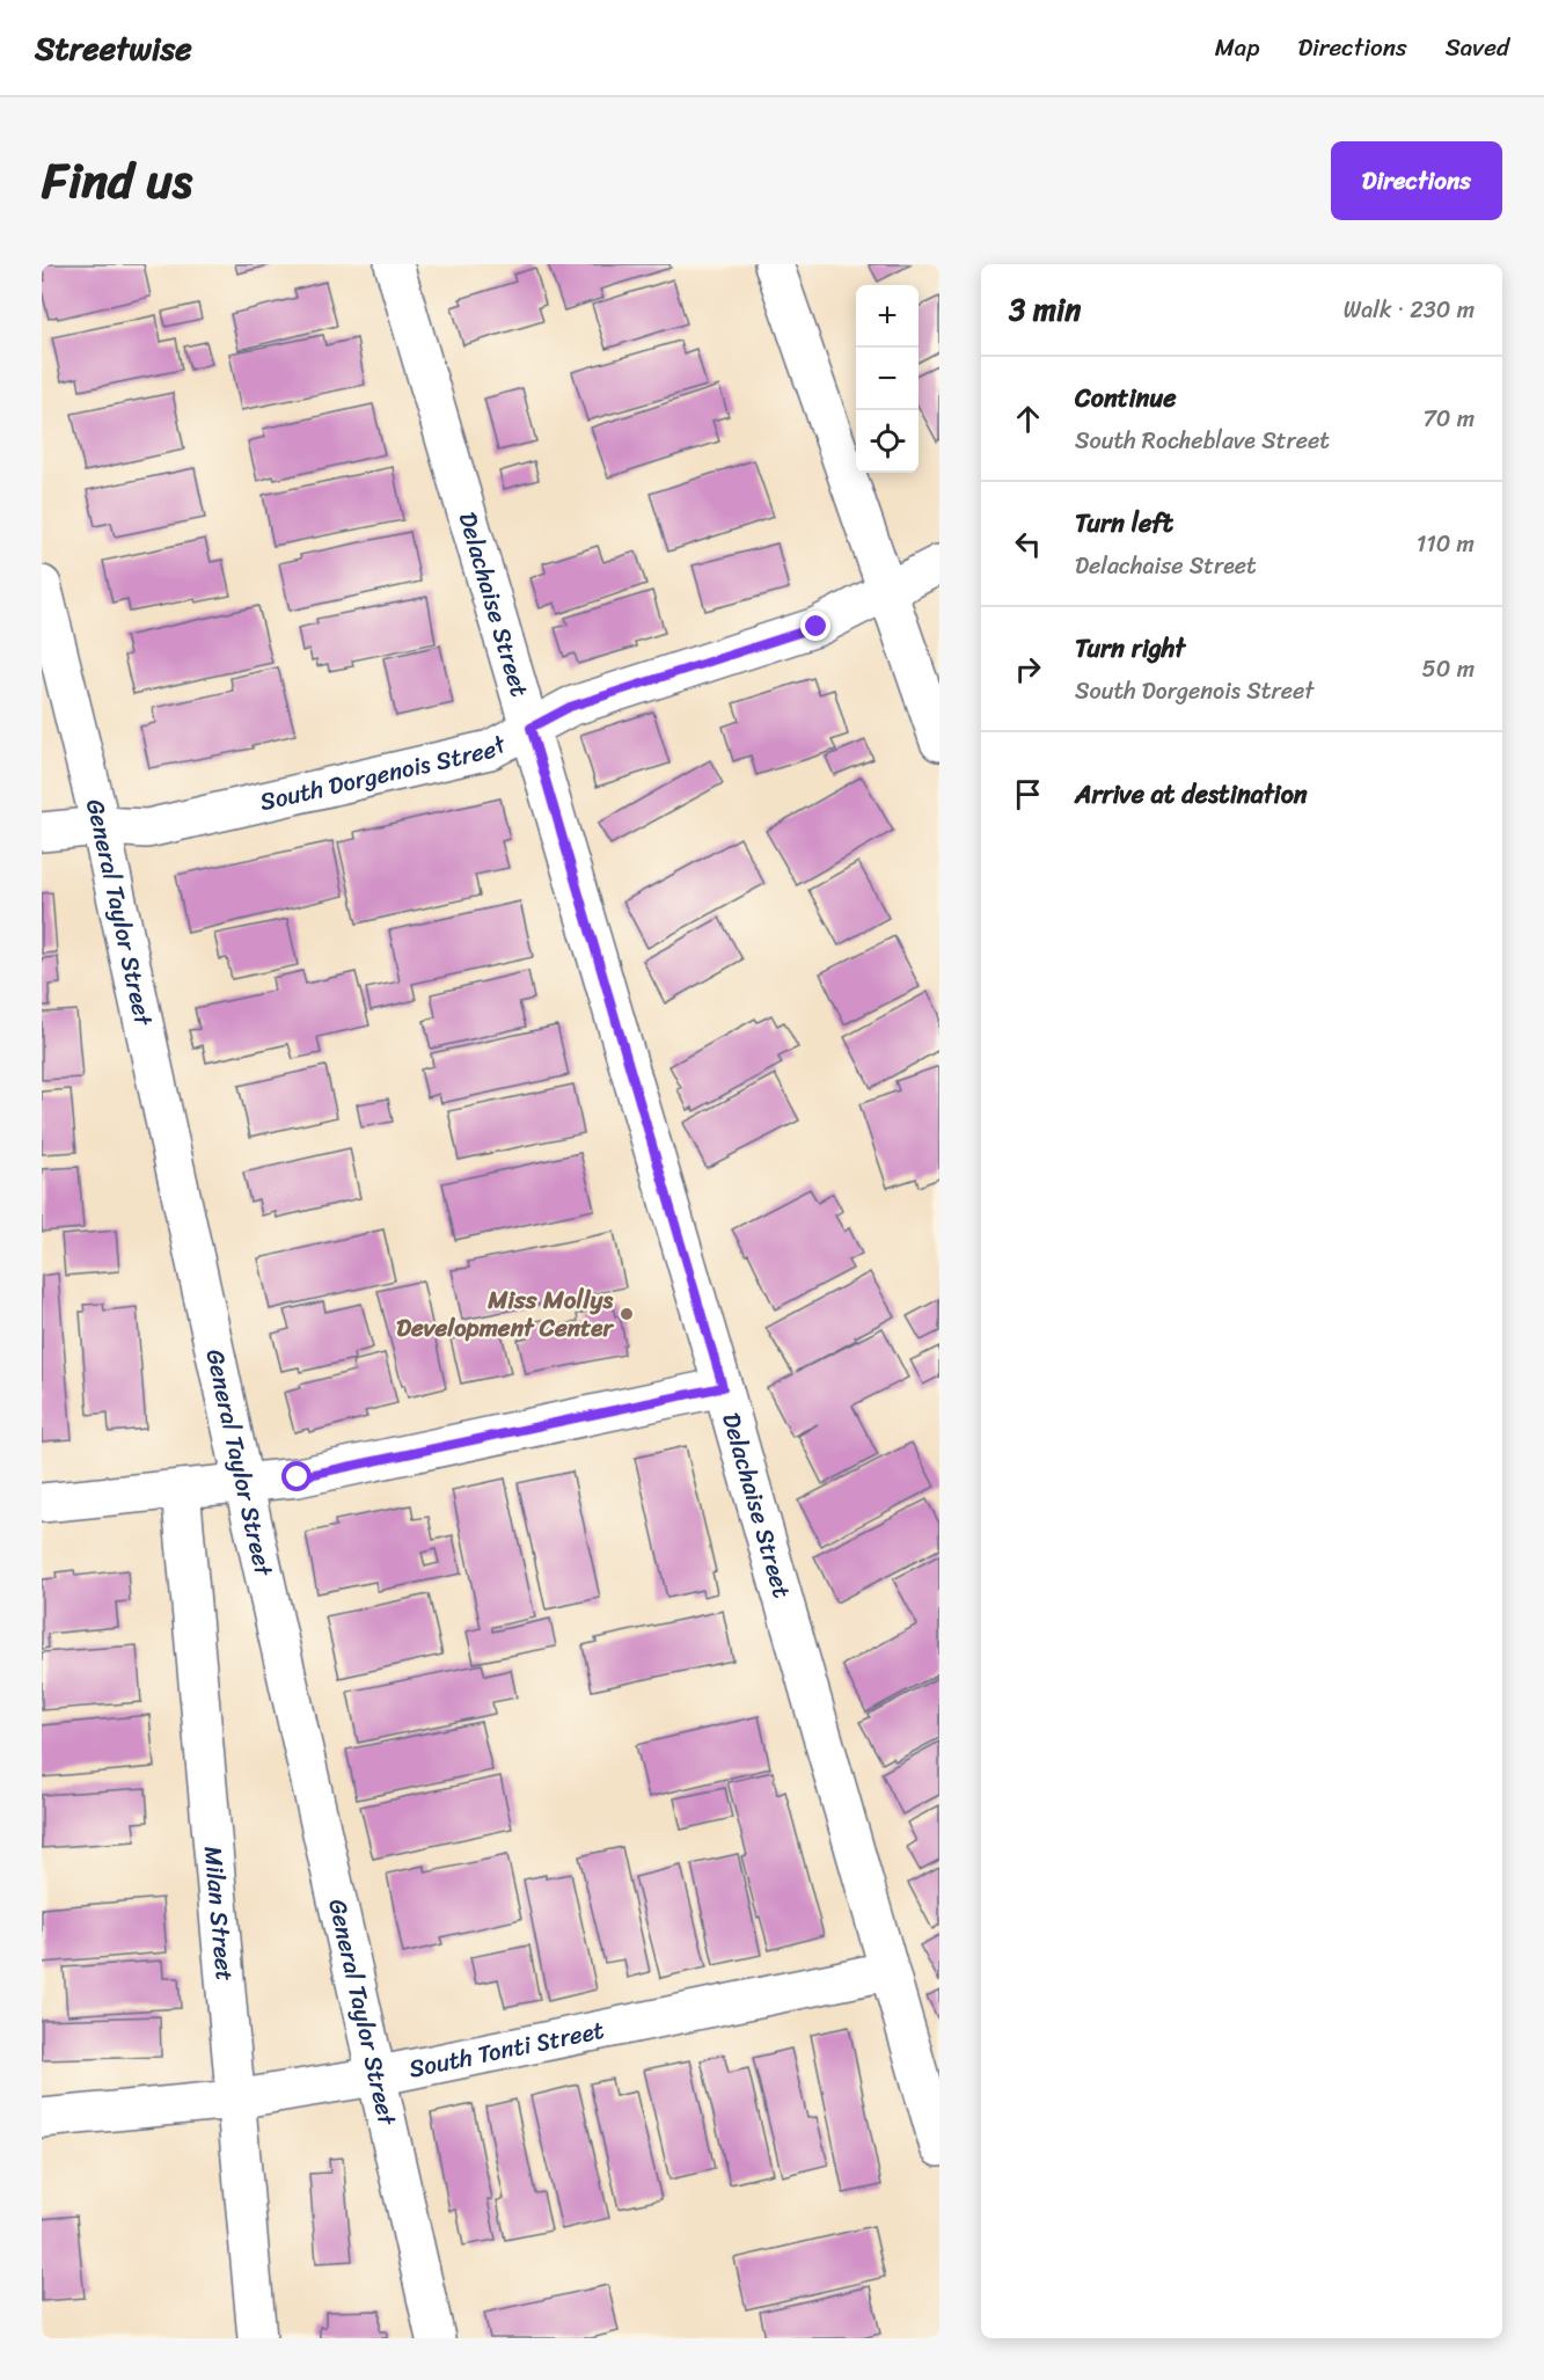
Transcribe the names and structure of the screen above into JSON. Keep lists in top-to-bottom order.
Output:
{
  "streets": {
    "street": [
      "Delachaise Street",
      "South Dorgenois Street",
      "General Taylor Street",
      "Milan Street",
      "South Tonti Street"
    ]
  },
  "crossings": [
    ["Delachaise Street", "South Dorgenois Street"],
    ["Delachaise Street", "South Tonti Street"],
    ["South Dorgenois Street", "General Taylor Street"],
    ["General Taylor Street", "South Tonti Street"],
    ["Milan Street", "South Tonti Street"]
  ],
  "places": ["Miss Mollys Development Center"],
  "page": {
    "header": "Streetwise",
    "nav": ["Map", "Directions", "Saved"],
    "title": "Find us",
    "buttons": "Directions",
    "heading": ["3 min", "Walk · 230 m"],
    "map_buttons": ["+", "−"],
    "list": [
      ["Continue", "South Rocheblave Street", "70 m"],
      ["Turn left", "Delachaise Street", "110 m"],
      ["Turn right", "South Dorgenois Street", "50 m"],
      "Arrive at destination"
    ]
  }
}
